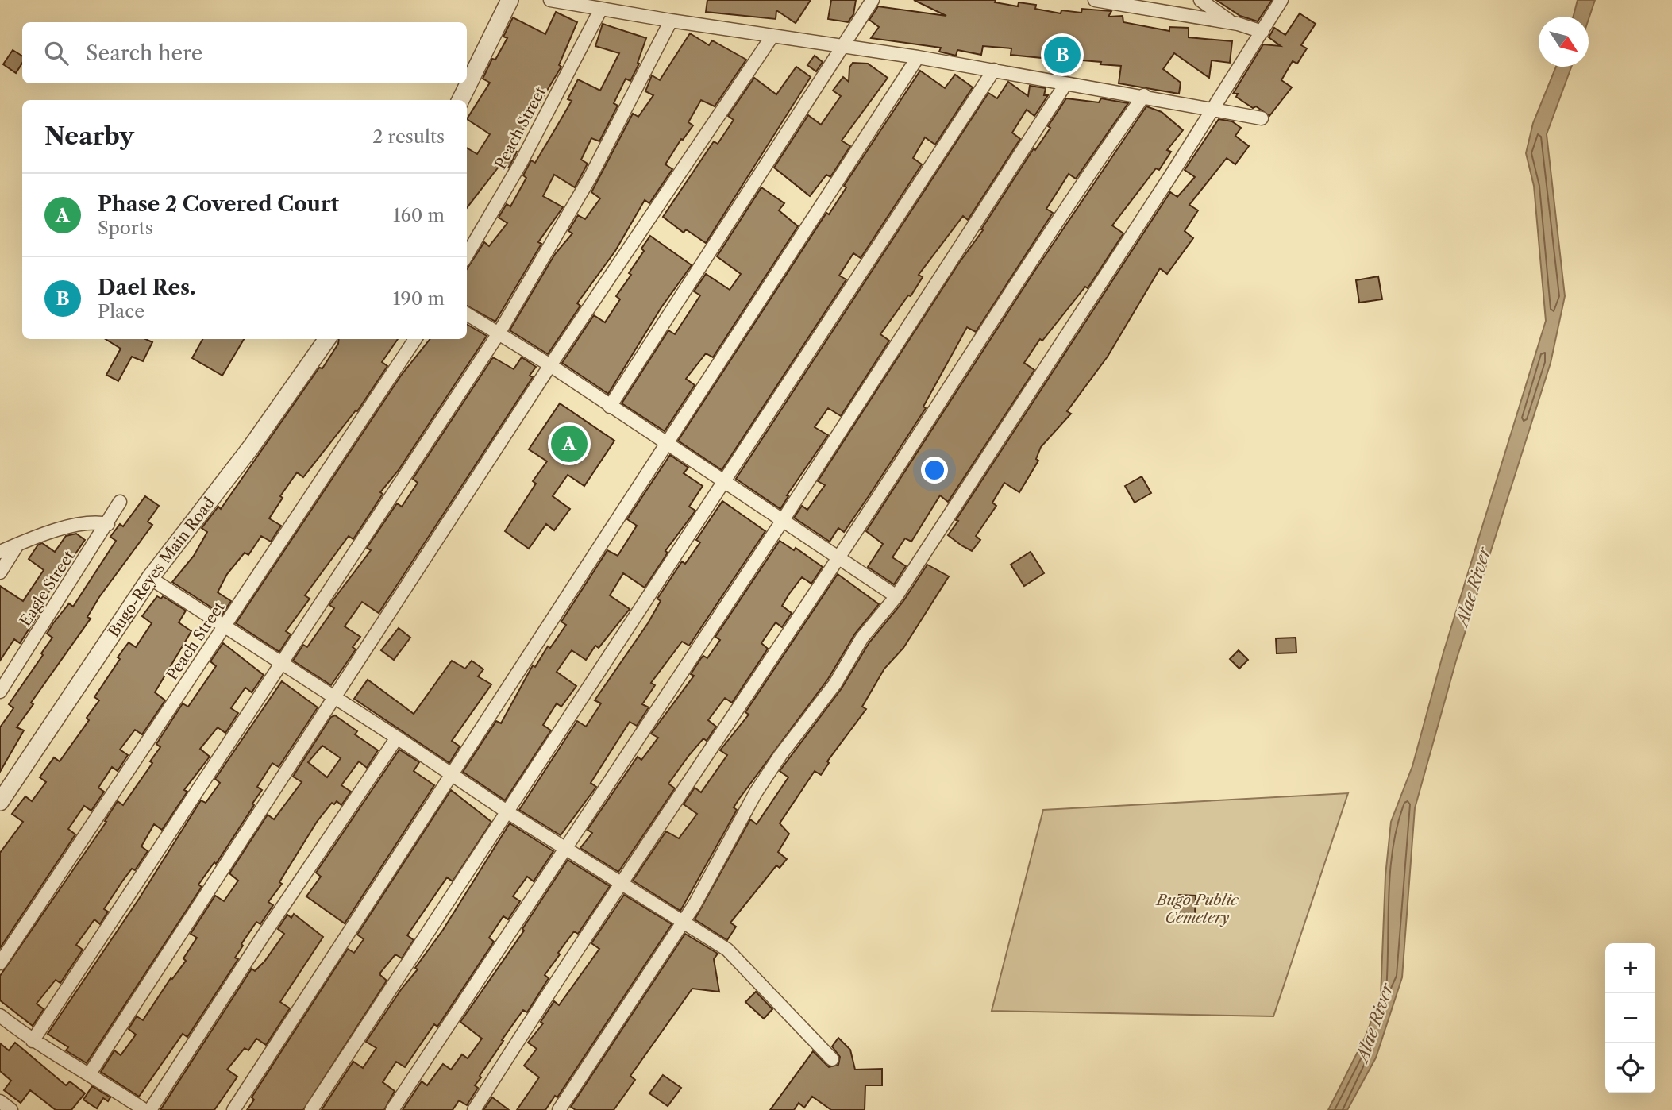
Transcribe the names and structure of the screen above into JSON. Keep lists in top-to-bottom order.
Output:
{
  "streets": {
    "street": ["Peach Street", "Bugo-Reyes Main Road", "Eagle Street"]
  },
  "water": ["Alae River"],
  "parks": ["Bugo Public Cemetery"],
  "north": "bottom right",
  "page": {
    "search": "Search here",
    "pins": ["B", "A"],
    "heading": ["Nearby", "2 results"],
    "list": [
      {
        "mark": "A",
        "name": "Phase 2 Covered Court",
        "note": "Sports",
        "value": "160 m"
      },
      {
        "mark": "B",
        "name": "Dael Res.",
        "note": "Place",
        "value": "190 m"
      }
    ],
    "map_buttons": ["+", "−"]
  }
}
